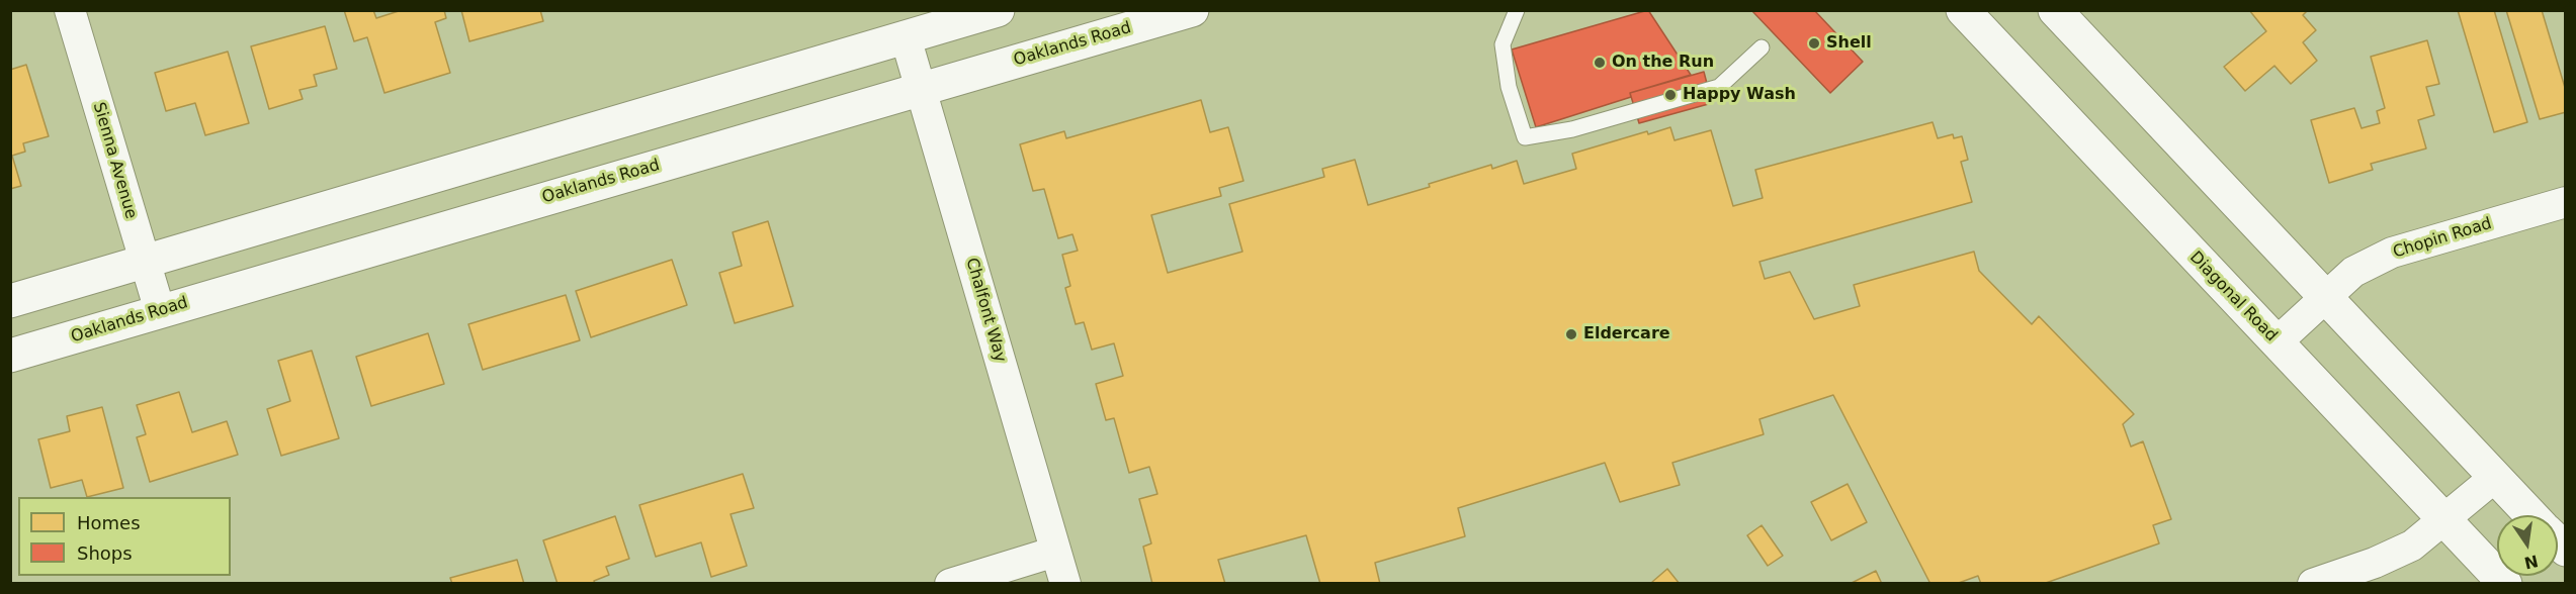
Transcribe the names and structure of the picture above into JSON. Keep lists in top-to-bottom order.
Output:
{
  "streets": {
    "main road": ["Oaklands Road", "Diagonal Road"],
    "street": ["Sienna Avenue", "Chopin Road", "Chalfont Way"]
  },
  "crossings": [
    ["Oaklands Road", "Sienna Avenue"],
    ["Oaklands Road", "Chalfont Way"],
    ["Chopin Road", "Diagonal Road"]
  ],
  "places": [
    "Shell",
    "On the Run",
    "Happy Wash",
    "Eldercare"
  ],
  "legend": ["Homes", "Shops"],
  "north": "bottom"
}
